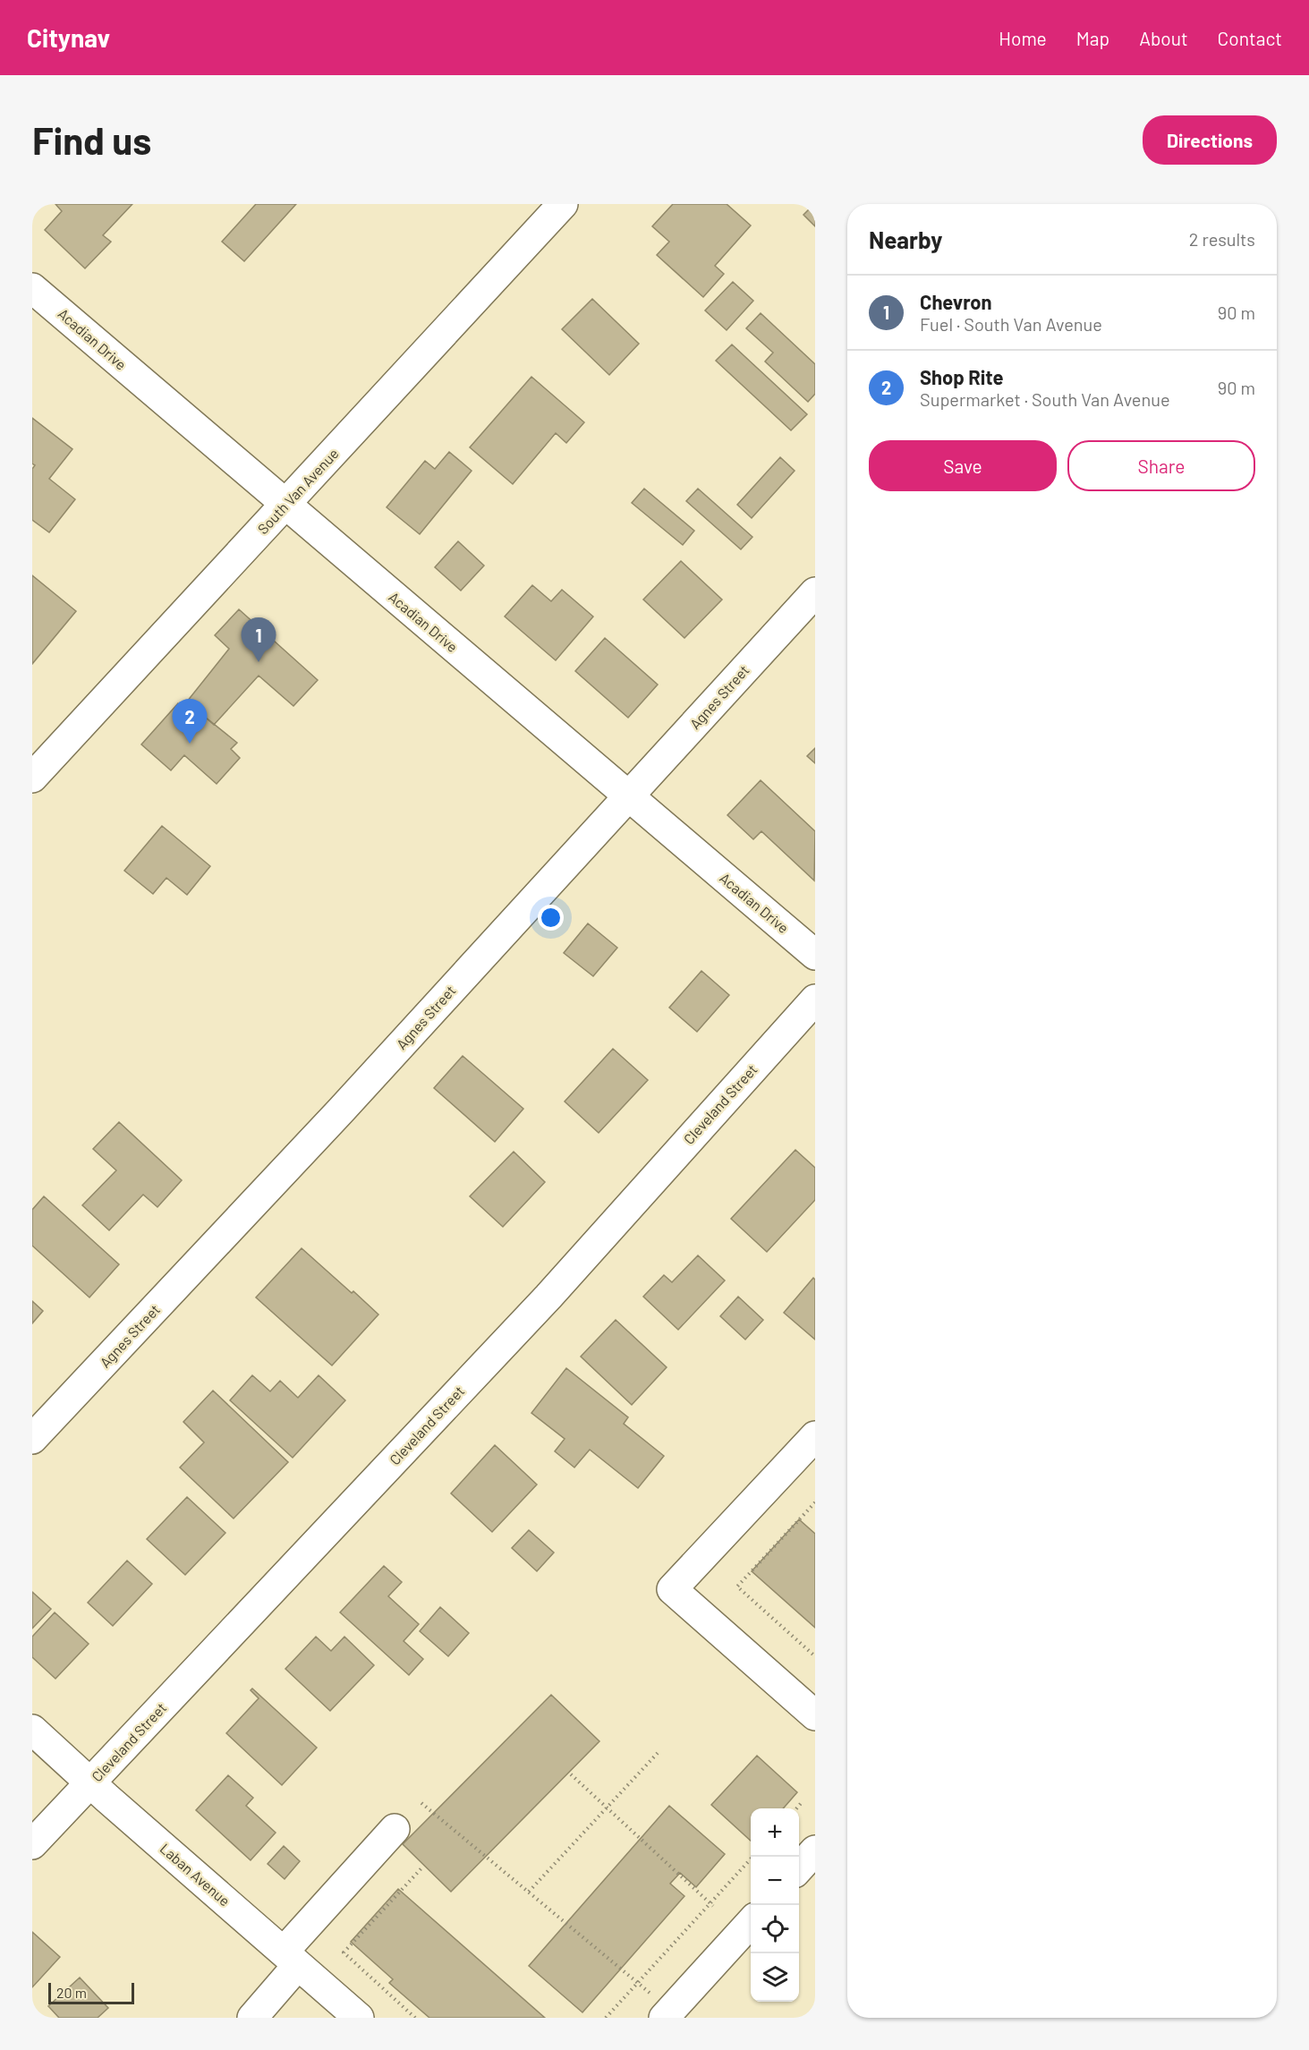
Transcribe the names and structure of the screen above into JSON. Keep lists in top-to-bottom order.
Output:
{
  "streets": {
    "street": [
      "Acadian Drive",
      "South Van Avenue",
      "Agnes Street",
      "Cleveland Street",
      "Laban Avenue"
    ]
  },
  "crossings": [
    ["Acadian Drive", "South Van Avenue"],
    ["Acadian Drive", "Agnes Street"],
    ["Cleveland Street", "Laban Avenue"]
  ],
  "scale_bar": "20 m",
  "page": {
    "header": "Citynav",
    "nav": [
      "Home",
      "Map",
      "About",
      "Contact"
    ],
    "buttons": [
      "Directions",
      ["Save", "Share"]
    ],
    "title": "Find us",
    "heading": ["Nearby", "2 results"],
    "list": [
      {
        "mark": "1",
        "name": "Chevron",
        "note": "Fuel · South Van Avenue",
        "value": "90 m"
      },
      {
        "mark": "2",
        "name": "Shop Rite",
        "note": "Supermarket · South Van Avenue",
        "value": "90 m"
      }
    ],
    "pins": ["1", "2"],
    "map_buttons": ["+", "−"],
    "scale": "20 m"
  }
}
